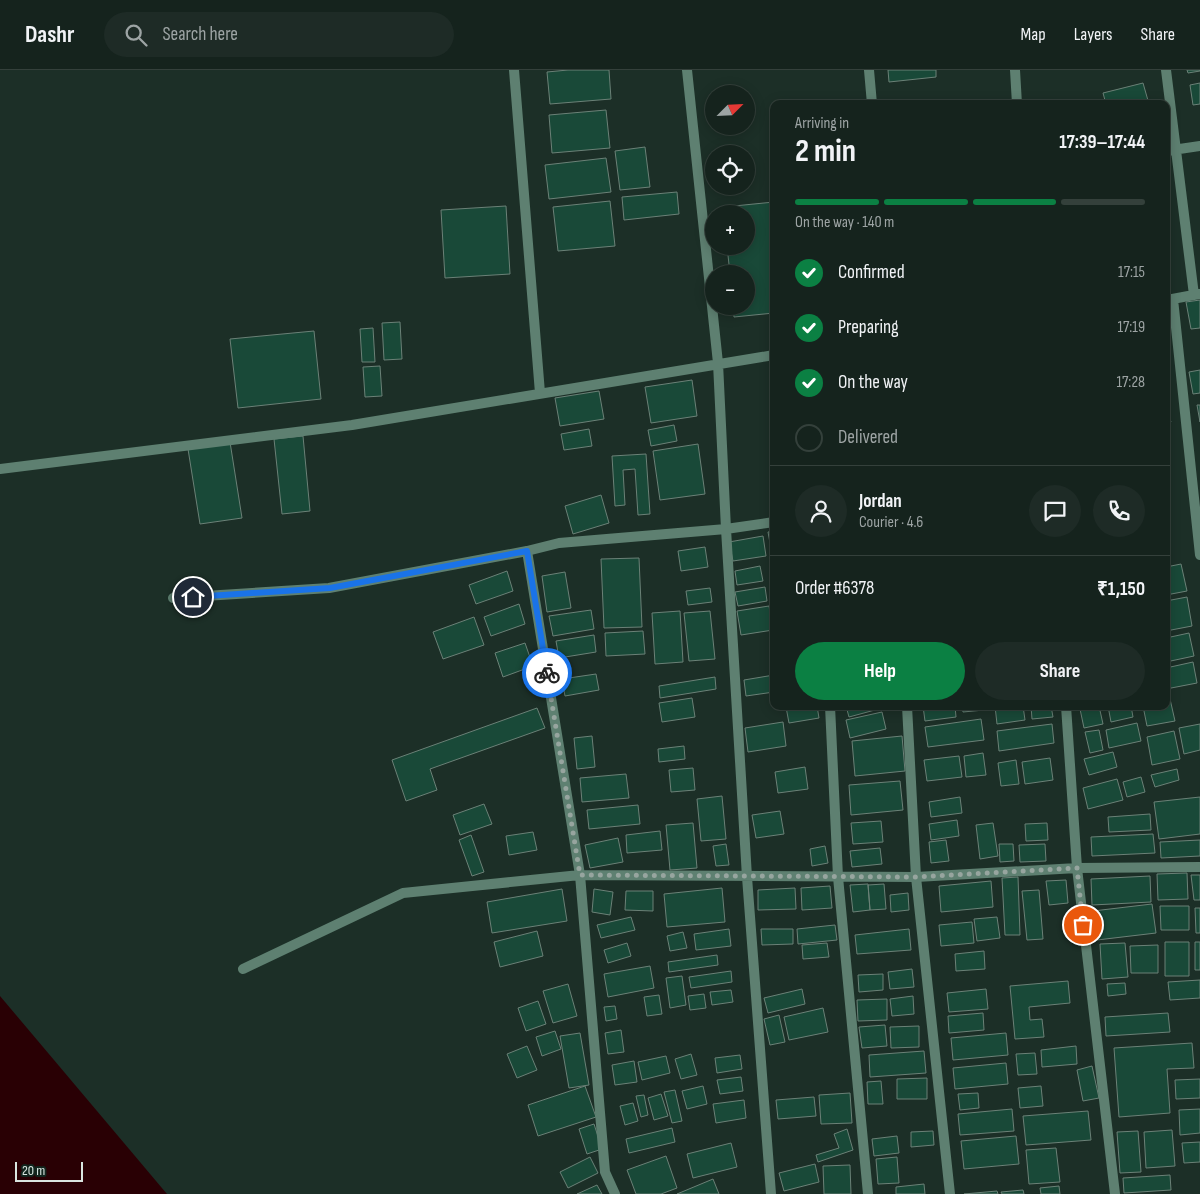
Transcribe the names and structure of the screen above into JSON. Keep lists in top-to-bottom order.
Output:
{
  "scale_bar": "20 m",
  "north": "top right",
  "page": {
    "header": "Dashr",
    "search": "Search here",
    "nav": ["Map", "Layers", "Share"],
    "map_buttons": ["+", "−"],
    "heading": ["2 min", "Arriving in", "17:39–17:44"],
    "panel": [
      "Jordan",
      "Courier · 4.6",
      "Order #6378",
      "₹1,150"
    ],
    "bar": "On the way · 140 m",
    "list": [
      ["Confirmed", "17:15"],
      ["Preparing", "17:19"],
      ["On the way", "17:28"],
      "Delivered"
    ],
    "buttons": ["Help", "Share"],
    "scale": "20 m"
  }
}
